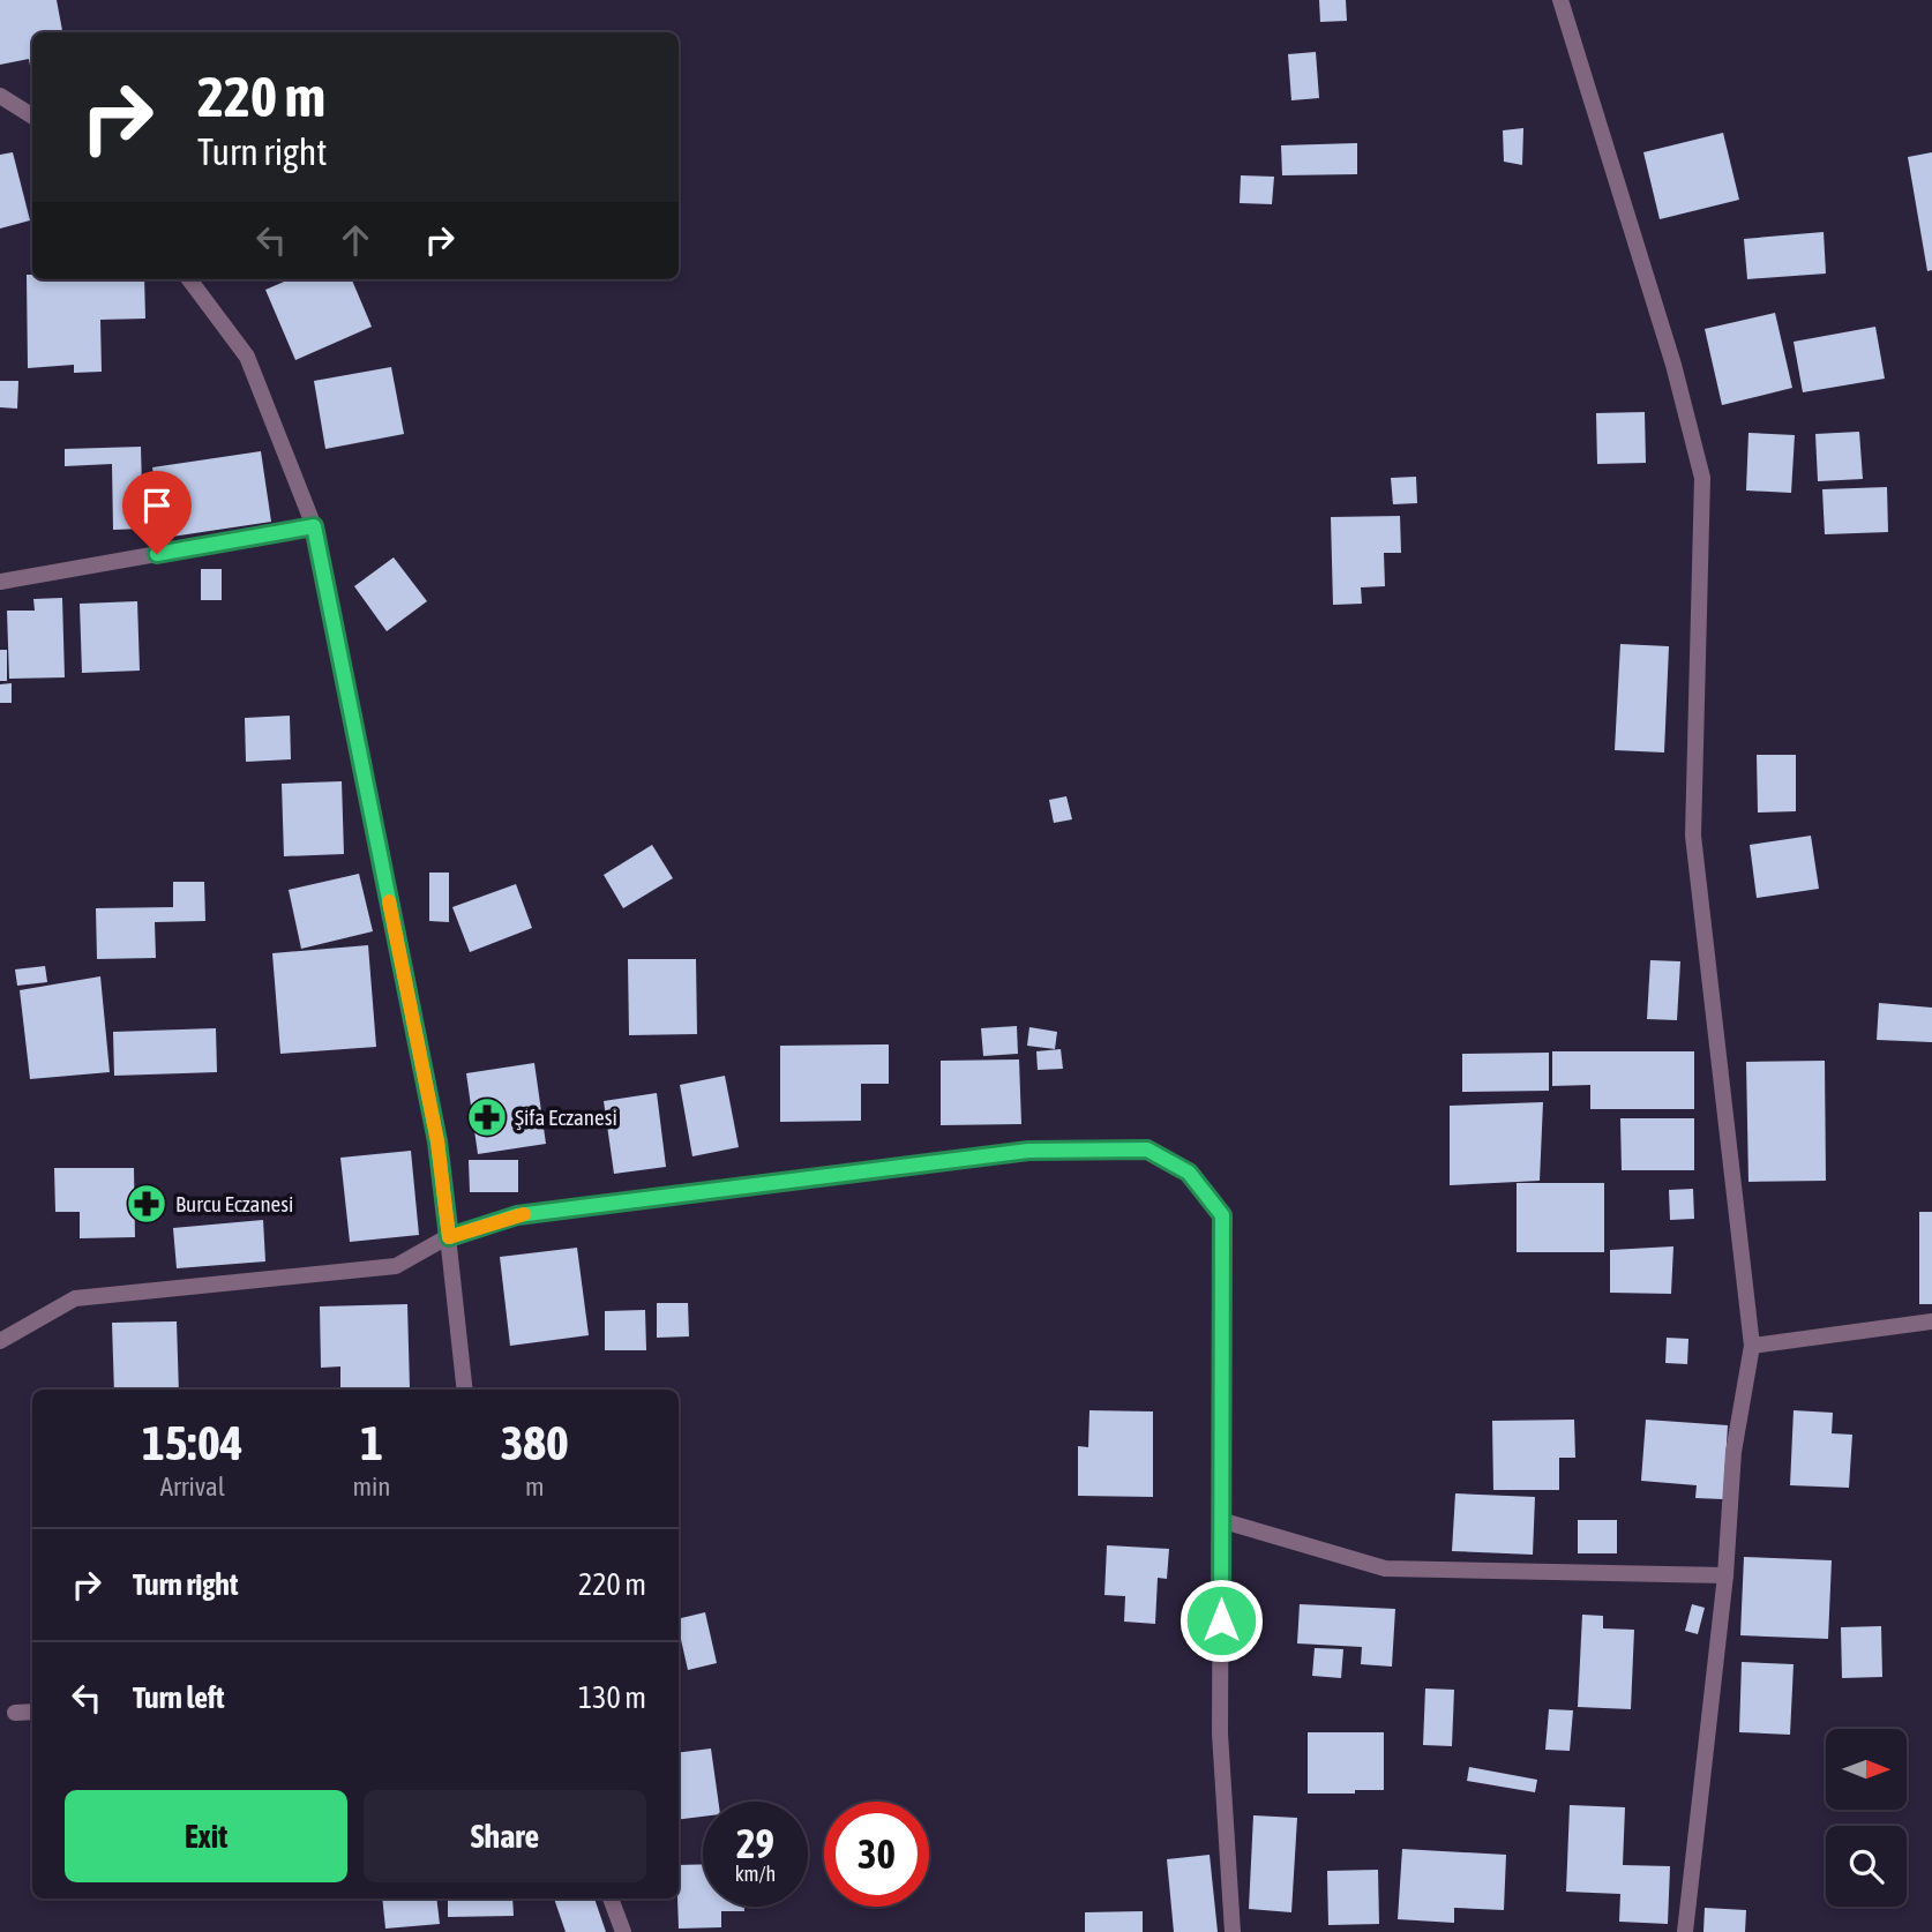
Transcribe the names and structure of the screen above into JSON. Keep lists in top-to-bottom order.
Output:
{
  "places": {
    "pharmacy": ["Şifa Eczanesi", "Burcu Eczanesi"]
  },
  "north": "right",
  "page": {
    "turn": ["220 m", "Turn right"],
    "eta": [
      "15:04",
      "Arrival",
      "1",
      "min",
      "380",
      "m"
    ],
    "list": [
      {
        "name": "Turn right",
        "value": "220 m"
      },
      {
        "name": "Turn left",
        "value": "130 m"
      }
    ],
    "buttons": ["Exit", "Share"],
    "speed": "29 km/h",
    "limit": "30"
  }
}
